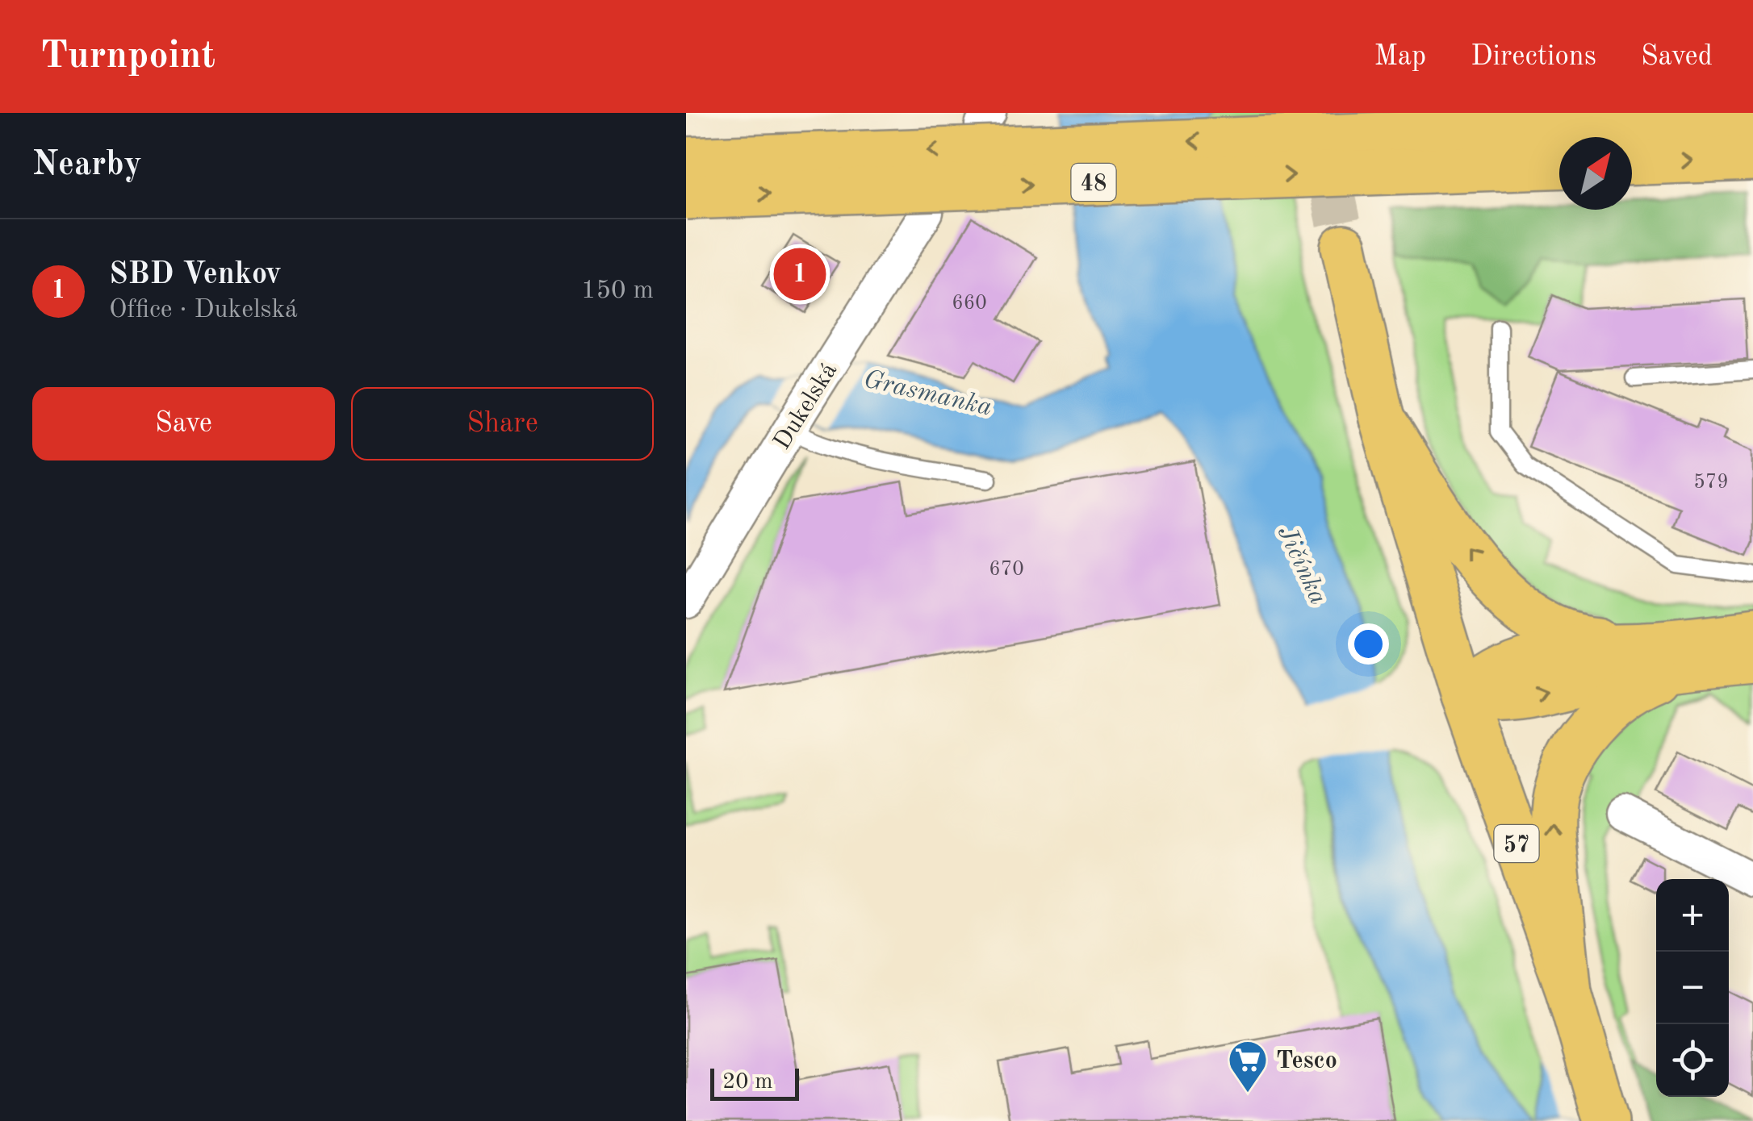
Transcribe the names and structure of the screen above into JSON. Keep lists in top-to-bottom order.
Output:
{
  "streets": {
    "main road": ["48", "57"],
    "street": ["Dukelská"]
  },
  "water": ["Grasmanka", "Jičínka"],
  "places": {
    "supermarket": ["Tesco"]
  },
  "house_numbers": ["660", "579", "670"],
  "scale_bar": "20 m",
  "north": "top right",
  "page": {
    "header": "Turnpoint",
    "nav": ["Map", "Directions", "Saved"],
    "heading": "Nearby",
    "list": [
      {
        "mark": "1",
        "name": "SBD Venkov",
        "note": "Office · Dukelská",
        "value": "150 m"
      }
    ],
    "pins": "1",
    "buttons": ["Save", "Share"],
    "map_buttons": ["+", "−"],
    "scale": "20 m"
  }
}
